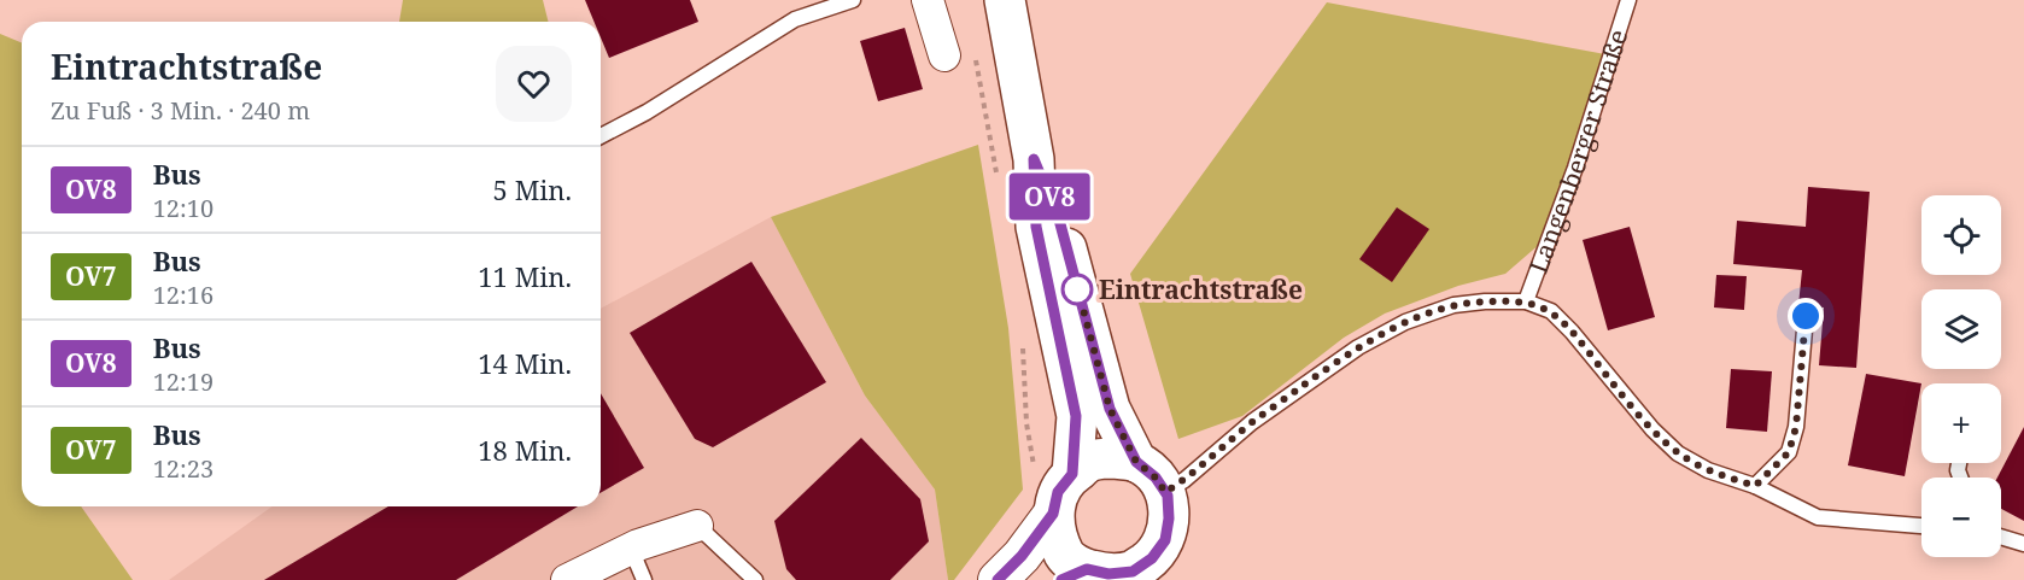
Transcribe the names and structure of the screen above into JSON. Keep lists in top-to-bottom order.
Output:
{
  "streets": {
    "lane": ["Langenberger Straße"]
  },
  "places": ["Eintrachtstraße"],
  "lines": ["bus line OV8"],
  "page": {
    "on_map": "OV8",
    "heading": ["Eintrachtstraße", "Zu Fuß · 3 Min. · 240 m"],
    "list": [
      {
        "mark": "OV8",
        "name": "Bus",
        "note": "12:10",
        "value": "5 Min."
      },
      {
        "mark": "OV7",
        "name": "Bus",
        "note": "12:16",
        "value": "11 Min."
      },
      {
        "mark": "OV8",
        "name": "Bus",
        "note": "12:19",
        "value": "14 Min."
      },
      {
        "mark": "OV7",
        "name": "Bus",
        "note": "12:23",
        "value": "18 Min."
      }
    ],
    "map_buttons": ["+", "−"]
  }
}
